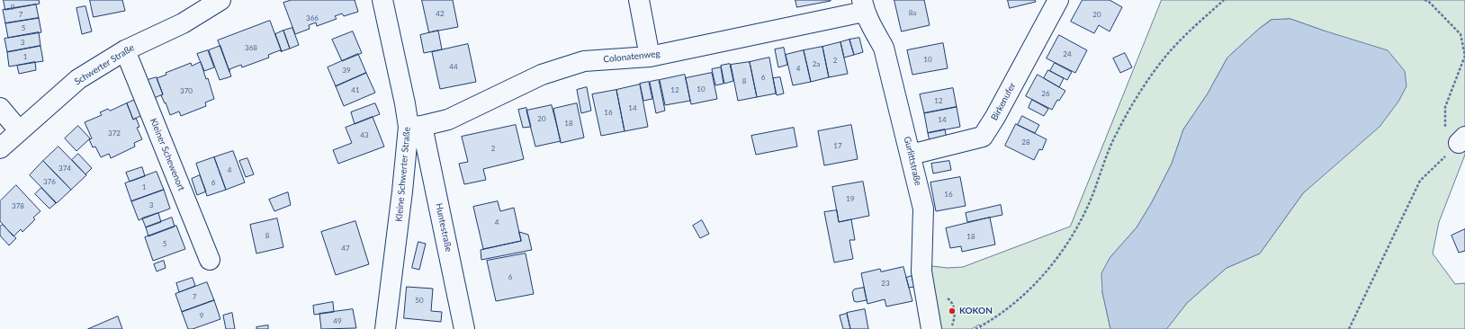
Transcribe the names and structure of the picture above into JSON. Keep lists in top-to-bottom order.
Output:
{
  "streets": {
    "street": [
      "Colonatenweg",
      "Schwerter Straße",
      "Birkenufer",
      "Kleiner Schewenort",
      "Gurlittstraße",
      "Kleine Schwerter Straße",
      "Huntestraße"
    ]
  },
  "crossings": [
    ["Colonatenweg", "Gurlittstraße"],
    ["Colonatenweg", "Kleine Schwerter Straße"],
    ["Colonatenweg", "Huntestraße"],
    ["Schwerter Straße", "Kleiner Schewenort"],
    ["Birkenufer", "Gurlittstraße"],
    ["Kleine Schwerter Straße", "Huntestraße"]
  ],
  "places": ["KOKON"],
  "house_numbers": [
    "9",
    "8a",
    "42",
    "7",
    "20",
    "366",
    "5",
    "3",
    "368",
    "24",
    "1",
    "10",
    "2",
    "2a",
    "44",
    "4",
    "39",
    "6",
    "8",
    "10",
    "41",
    "12",
    "370",
    "26",
    "12",
    "14",
    "16",
    "20",
    "14",
    "18",
    "372",
    "43",
    "28",
    "17",
    "2",
    "374",
    "4",
    "376",
    "6",
    "1",
    "16",
    "19",
    "3",
    "378",
    "4",
    "8",
    "18",
    "5",
    "47",
    "6",
    "23",
    "7",
    "50",
    "9",
    "49"
  ]
}
